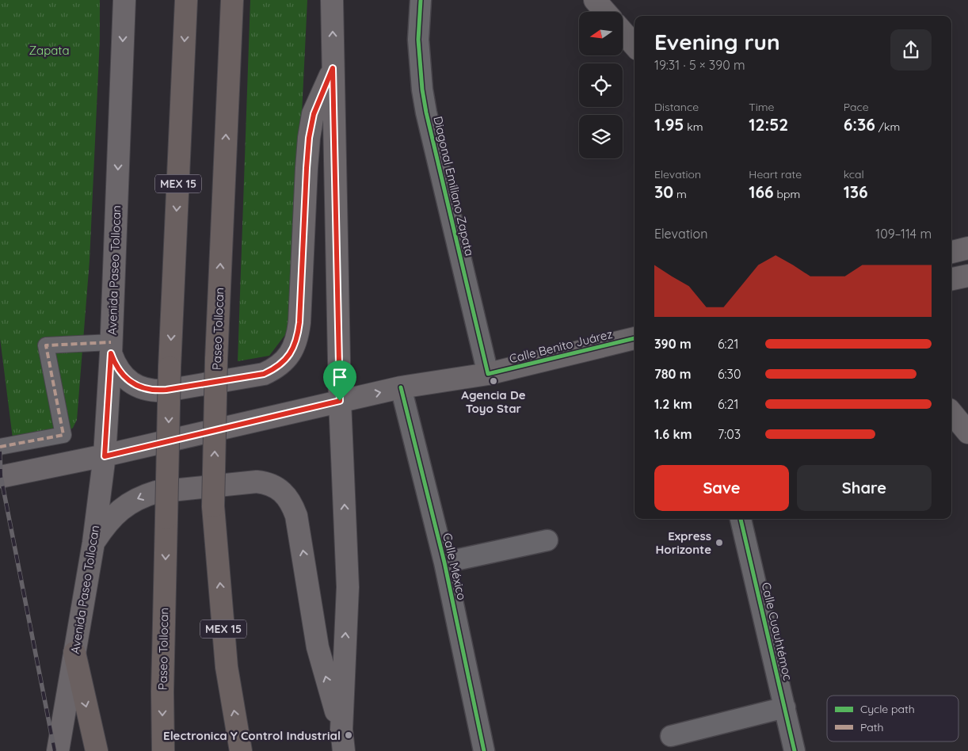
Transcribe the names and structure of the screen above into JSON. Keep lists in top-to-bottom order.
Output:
{
  "streets": {
    "highway": ["MEX 15", "Paseo Tollocan"],
    "main road": ["Avenida Paseo Tollocan", "Calle Benito Juárez"],
    "street": ["Diagonal Emiliano Zapata", "Calle México", "Calle Cuauhtémoc"]
  },
  "crossings": [
    ["Diagonal Emiliano Zapata", "Calle Benito Juárez"],
    ["Avenida Paseo Tollocan", "Calle Benito Juárez"],
    ["Calle Benito Juárez", "Calle México"]
  ],
  "one_way": ["Avenida Paseo Tollocan"],
  "parks": ["Zapata"],
  "places": ["Agencia De Toyo Star", "Express Horizonte", "Electronica Y Control Industrial"],
  "legend": ["Cycle path", "Path"],
  "north": "left",
  "page": {
    "heading": ["Evening run", "19:31 · 5 × 390 m"],
    "stats": [
      ["Distance", "1.95 km"],
      ["Time", "12:52"],
      ["Pace", "6:36 /km"],
      ["Elevation", "30 m"],
      ["Heart rate", "166 bpm"],
      ["kcal", "136"]
    ],
    "chart": ["Elevation", "109–114 m"],
    "list": [
      {
        "name": "390 m",
        "note": "6:21"
      },
      {
        "name": "780 m",
        "note": "6:30"
      },
      {
        "name": "1.2 km",
        "note": "6:21"
      },
      {
        "name": "1.6 km",
        "note": "7:03"
      }
    ],
    "buttons": ["Save", "Share"]
  }
}
